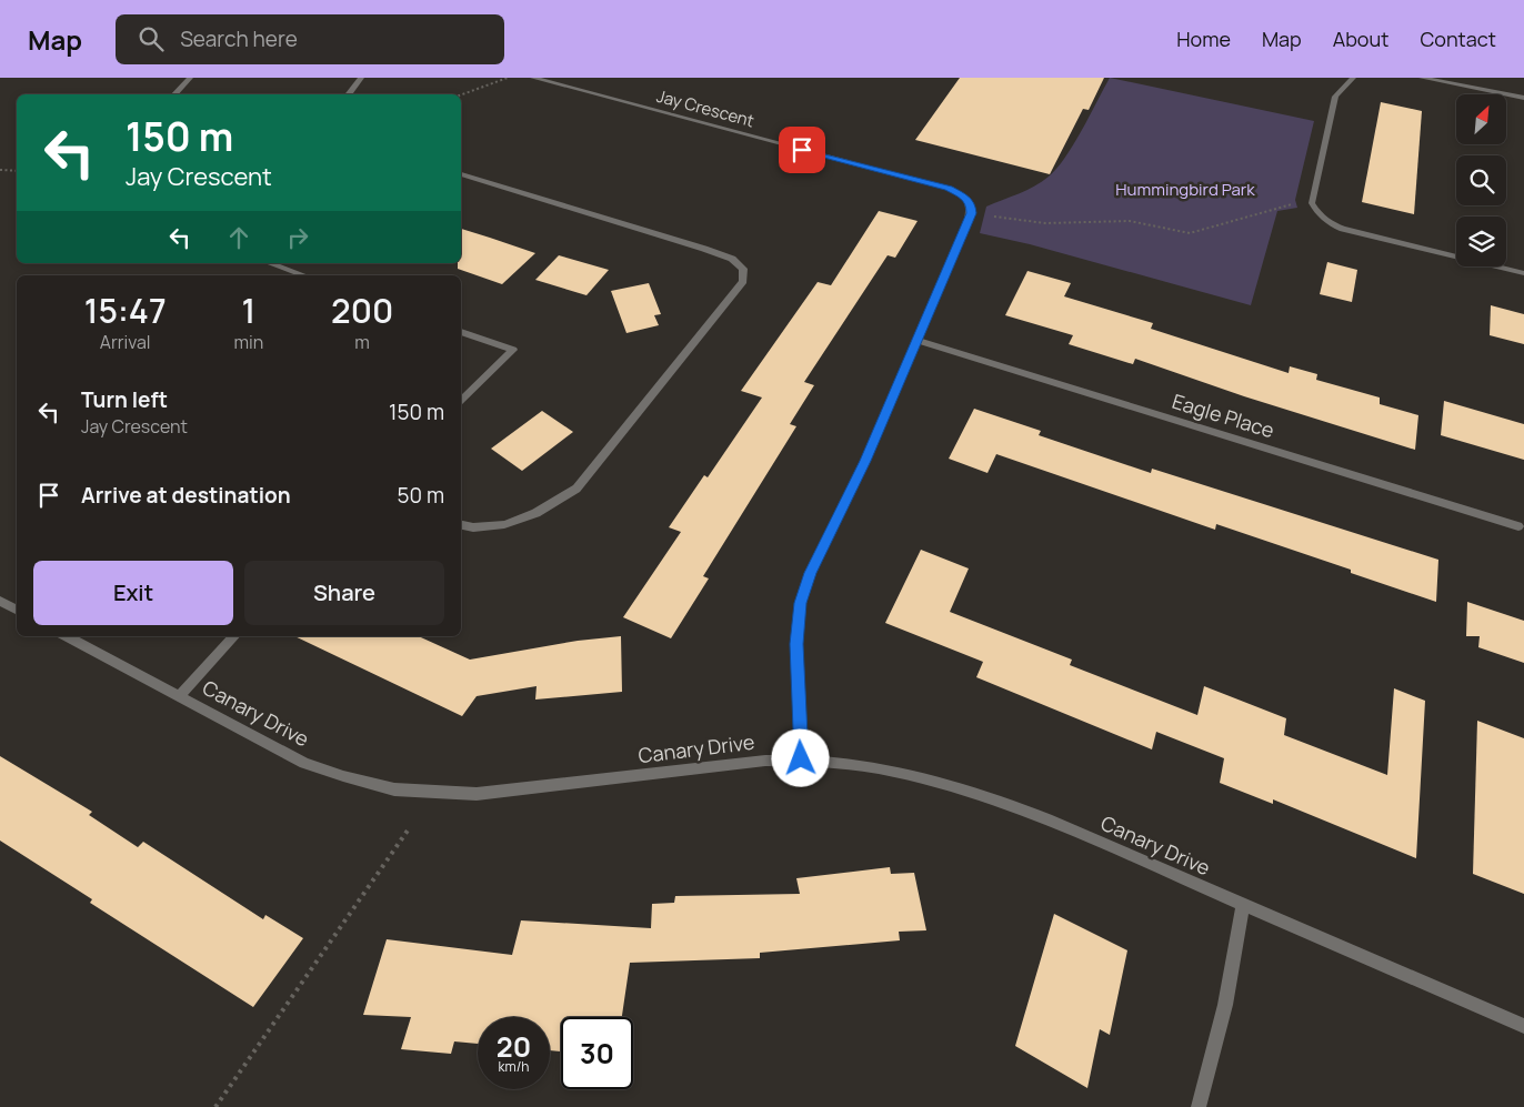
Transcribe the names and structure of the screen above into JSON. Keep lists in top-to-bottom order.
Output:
{
  "streets": {
    "street": ["Jay Crescent", "Eagle Place", "Canary Drive"]
  },
  "crossings": [
    ["Jay Crescent", "Eagle Place"],
    ["Jay Crescent", "Canary Drive"]
  ],
  "parks": ["Hummingbird Park"],
  "north": "top right",
  "page": {
    "header": "Map",
    "search": "Search here",
    "nav": [
      "Home",
      "Map",
      "About",
      "Contact"
    ],
    "turn": ["150 m", "Jay Crescent"],
    "eta": [
      "15:47",
      "Arrival",
      "1",
      "min",
      "200",
      "m"
    ],
    "list": [
      {
        "name": "Turn left",
        "note": "Jay Crescent",
        "value": "150 m"
      },
      {
        "name": "Arrive at destination",
        "value": "50 m"
      }
    ],
    "buttons": ["Exit", "Share"],
    "speed": "20 km/h",
    "limit": "30"
  }
}
